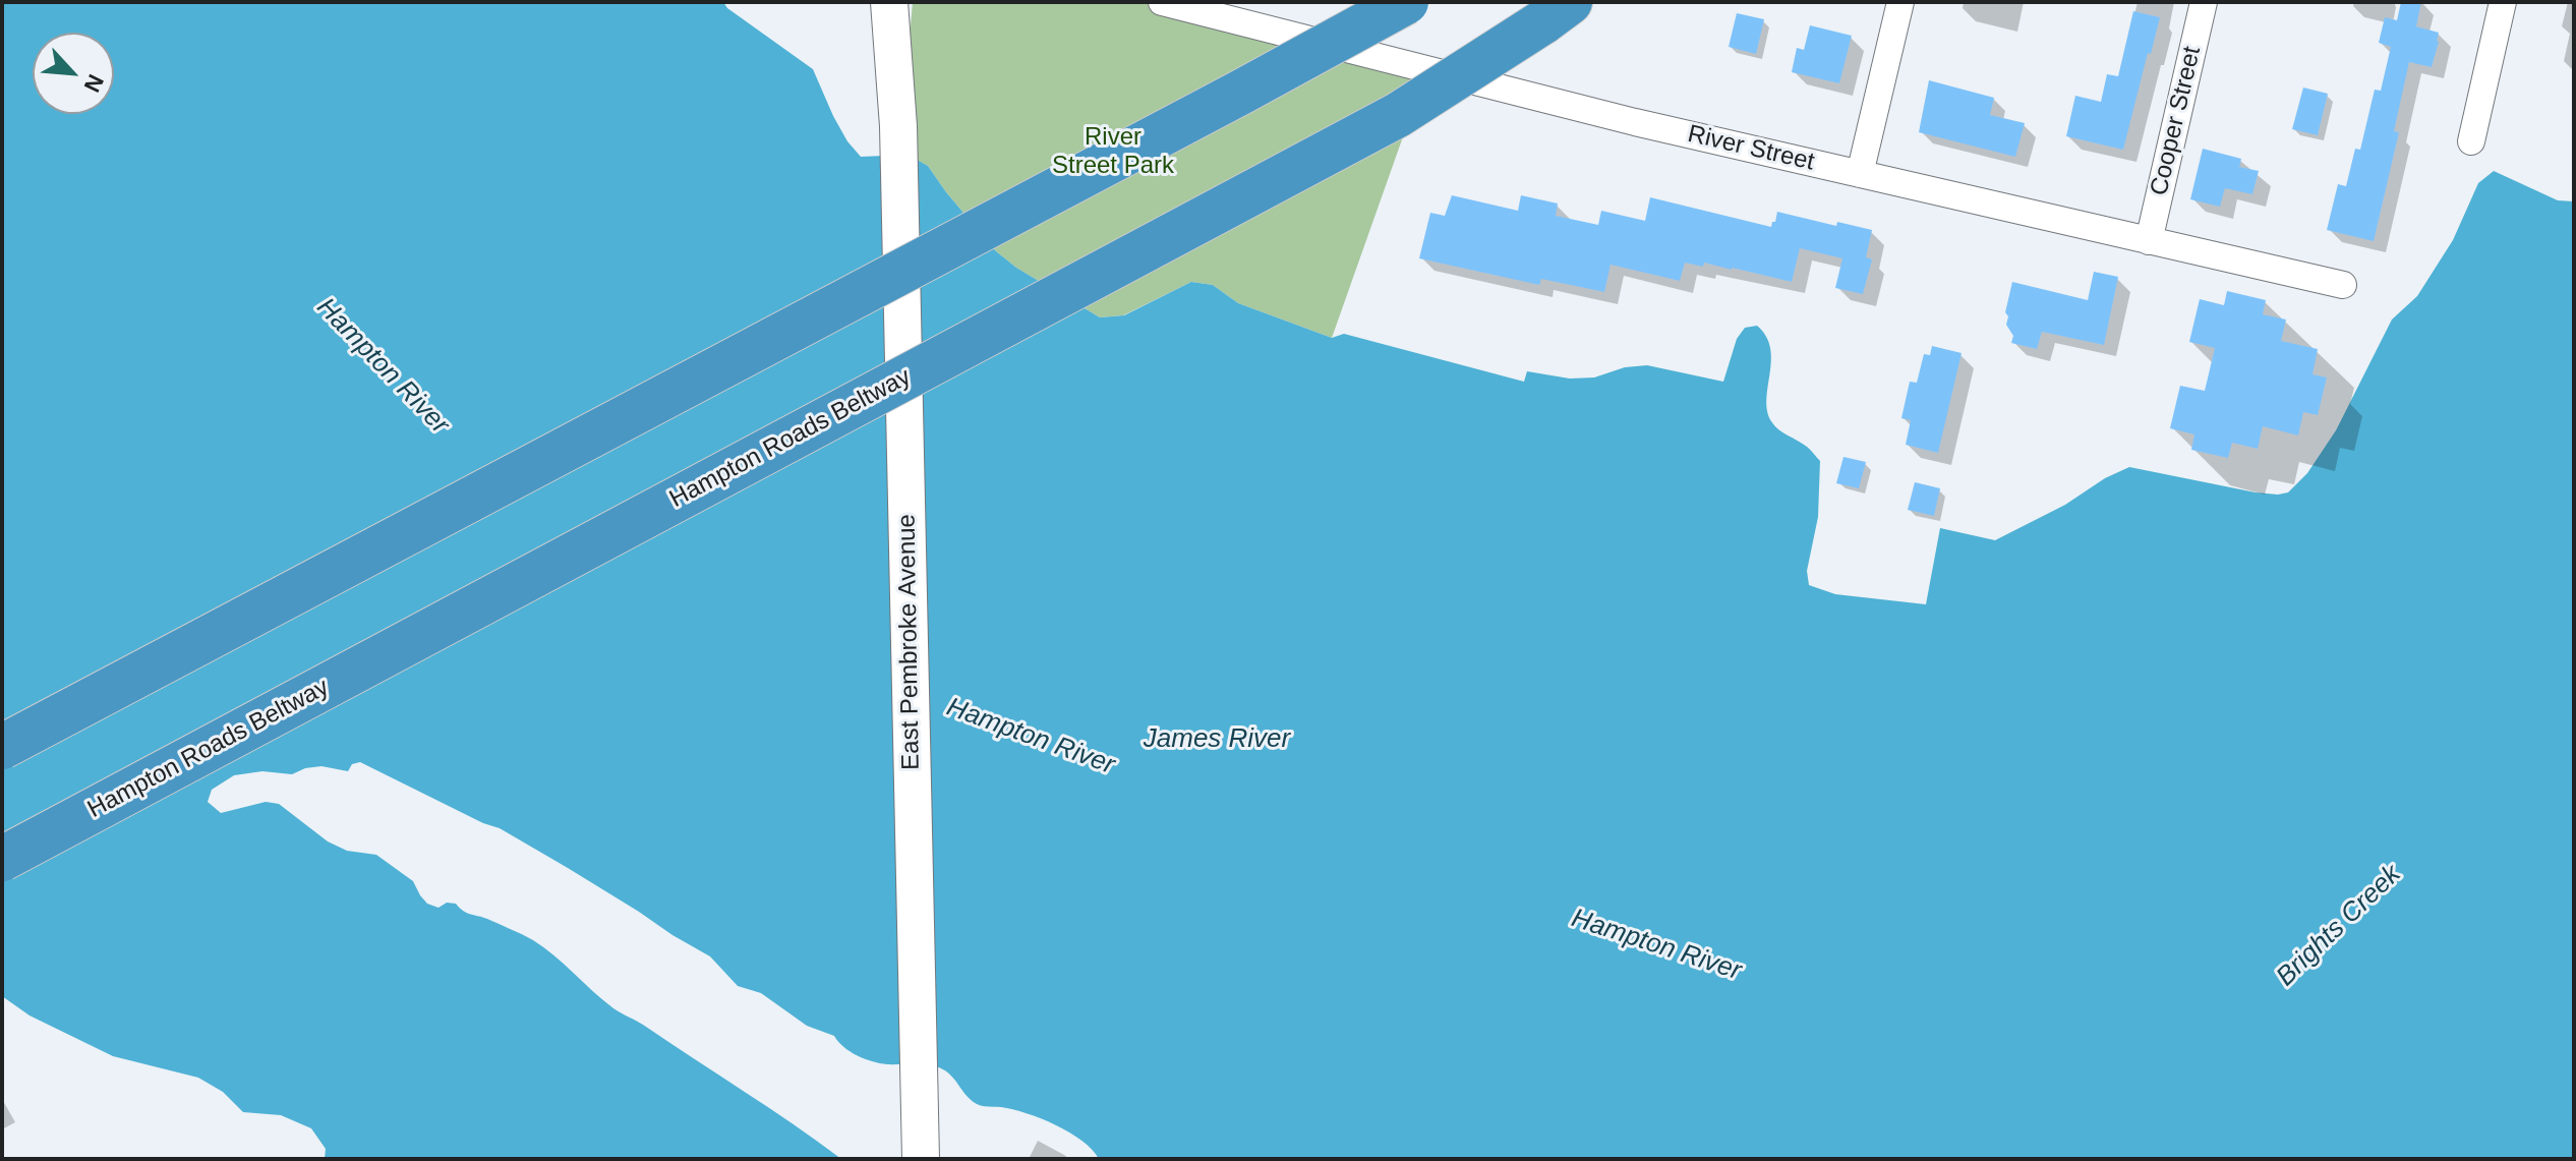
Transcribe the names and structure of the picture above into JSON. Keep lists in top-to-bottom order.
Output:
{
  "streets": {
    "highway": ["Hampton Roads Beltway"],
    "main road": ["East Pembroke Avenue"],
    "street": ["Cooper Street", "River Street"]
  },
  "crossings": [
    ["Cooper Street", "River Street"]
  ],
  "water": ["Hampton River", "James River", "Brights Creek"],
  "parks": ["River Street Park"],
  "north": "bottom right"
}
